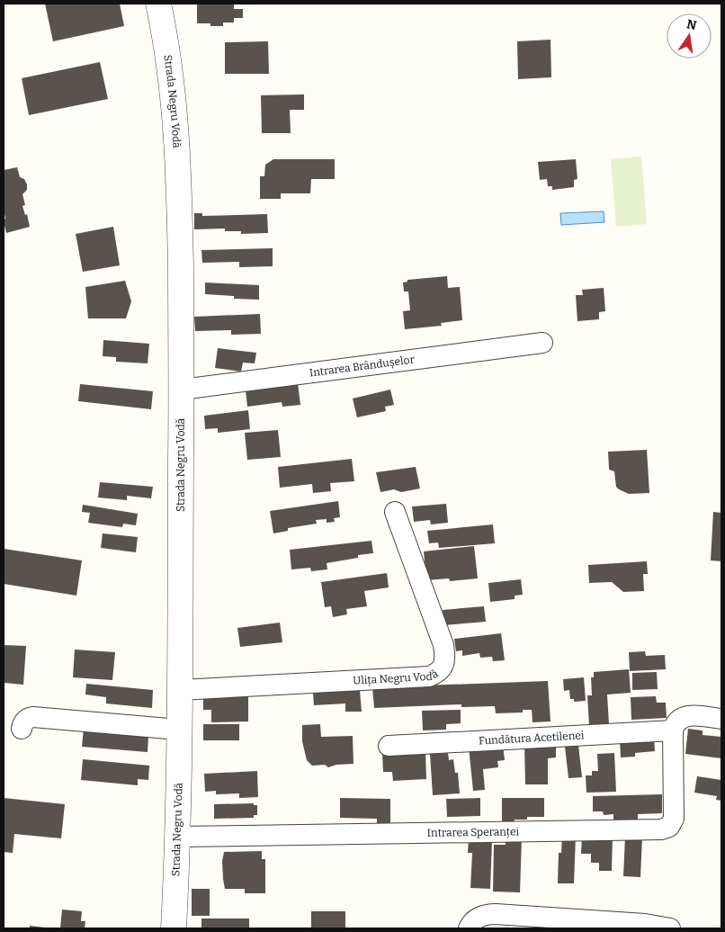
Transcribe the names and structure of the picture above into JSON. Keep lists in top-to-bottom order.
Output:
{
  "streets": {
    "street": [
      "Strada Negru Vodă",
      "Intrarea Brândușelor",
      "Ulița Negru Vodă",
      "Fundătura Acetilenei",
      "Intrarea Speranței"
    ]
  },
  "crossings": [
    ["Strada Negru Vodă", "Intrarea Brândușelor"],
    ["Strada Negru Vodă", "Ulița Negru Vodă"],
    ["Strada Negru Vodă", "Intrarea Speranței"],
    ["Fundătura Acetilenei", "Intrarea Speranței"]
  ],
  "north": "top"
}
